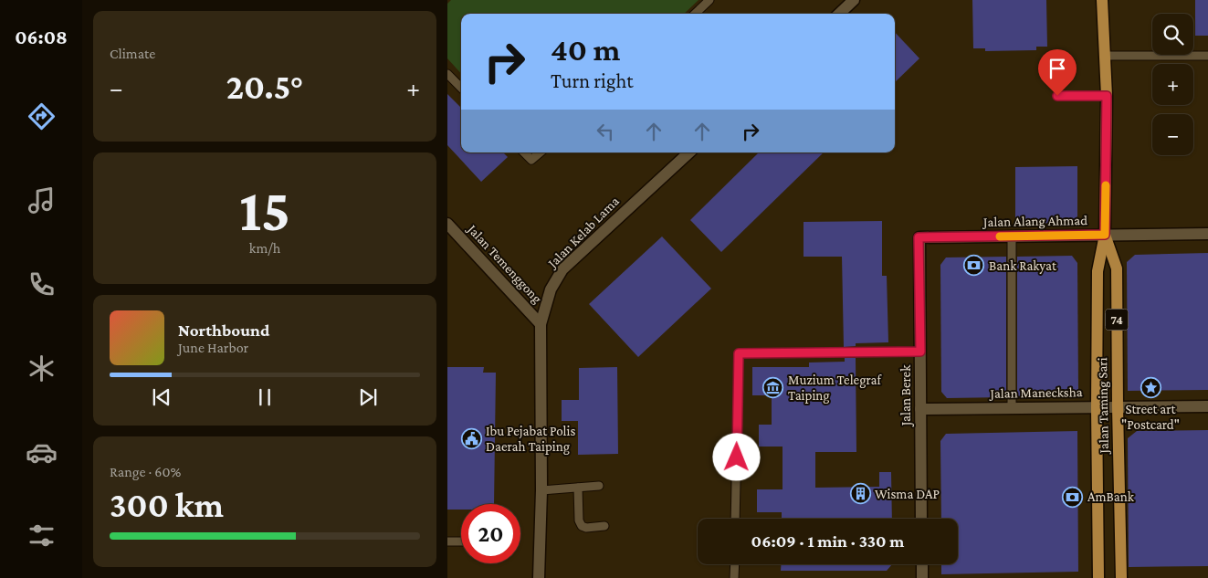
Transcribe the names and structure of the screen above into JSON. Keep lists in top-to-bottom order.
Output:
{
  "streets": {
    "main road": ["74", "Jalan Taming Sari"],
    "street": [
      "Jalan Alang Ahmad",
      "Jalan Kelab Lama",
      "Jalan Temenggong",
      "Jalan Manecksha",
      "Jalan Berek"
    ]
  },
  "crossings": [
    ["Jalan Alang Ahmad", "Jalan Berek"],
    ["Jalan Alang Ahmad", "Jalan Taming Sari"],
    ["Jalan Kelab Lama", "Jalan Temenggong"],
    ["Jalan Manecksha", "Jalan Berek"],
    ["Jalan Manecksha", "Jalan Taming Sari"]
  ],
  "places": {
    "bank": ["Bank Rakyat", "AmBank"],
    "museum": ["Muzium Telegraf Taiping"],
    "place": ["Street art \"Postcard\""],
    "public building": ["Ibu Pejabat Polis Daerah Taiping"],
    "building": ["Wisma DAP"]
  },
  "page": {
    "tabs": "06:08",
    "tile": [
      "Climate",
      ["15", "km/h"],
      ["Range · 60%", "300 km"]
    ],
    "map_buttons": ["+", "−"],
    "turn": ["40 m", "Turn right"],
    "heat": ["−", "20.5°", "+"],
    "song": ["Northbound", "June Harbor"],
    "limit": "20",
    "trip": "06:09 · 1 min · 330 m"
  }
}
